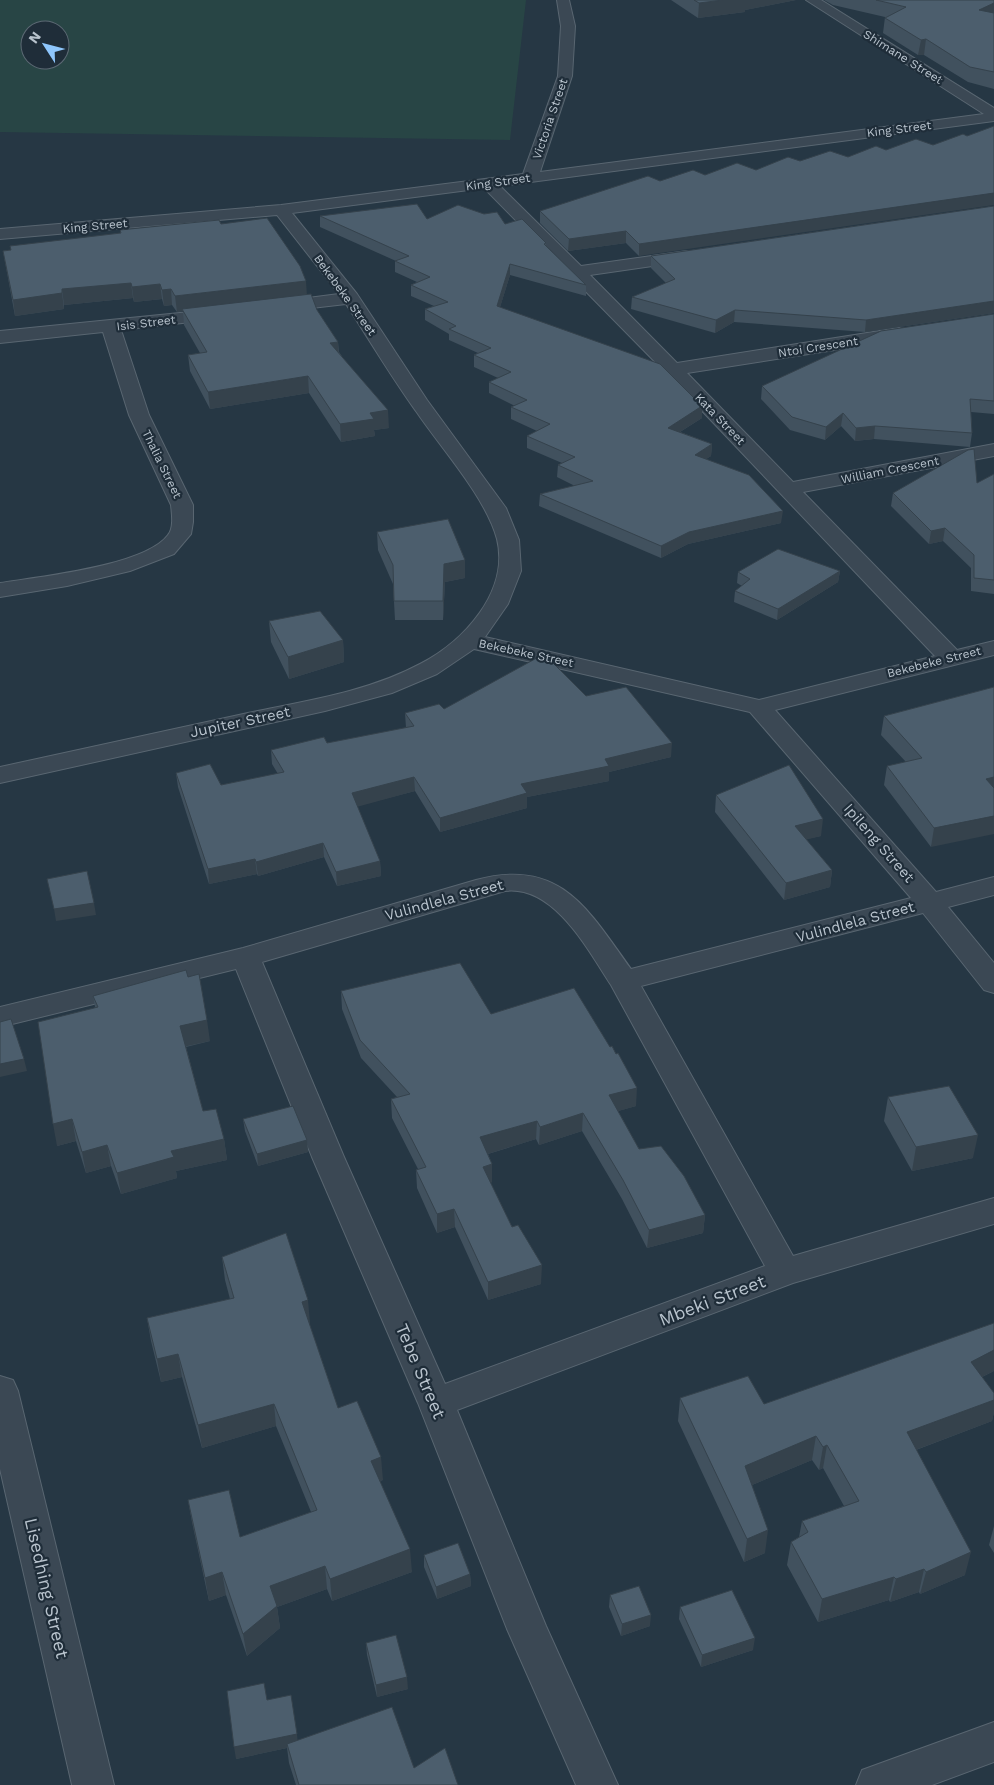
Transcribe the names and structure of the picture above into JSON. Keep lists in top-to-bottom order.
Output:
{
  "streets": {
    "street": [
      "Shimane Street",
      "Victoria Street",
      "King Street",
      "Bekebeke Street",
      "Isis Street",
      "Ntoi Crescent",
      "Kata Street",
      "Thalia Street",
      "William Crescent",
      "Jupiter Street",
      "Ipileng Street",
      "Vulindlela Street",
      "Mbeki Street",
      "Tebe Street",
      "Lisedhing Street"
    ]
  },
  "crossings": [
    ["Shimane Street", "King Street"],
    ["Victoria Street", "King Street"],
    ["King Street", "Bekebeke Street"],
    ["King Street", "Kata Street"],
    ["Bekebeke Street", "Kata Street"],
    ["Bekebeke Street", "Jupiter Street"],
    ["Bekebeke Street", "Ipileng Street"],
    ["Isis Street", "Thalia Street"],
    ["Ntoi Crescent", "Kata Street"],
    ["Kata Street", "William Crescent"],
    ["Ipileng Street", "Vulindlela Street"],
    ["Vulindlela Street", "Tebe Street"],
    ["Mbeki Street", "Tebe Street"]
  ],
  "north": "top left"
}
